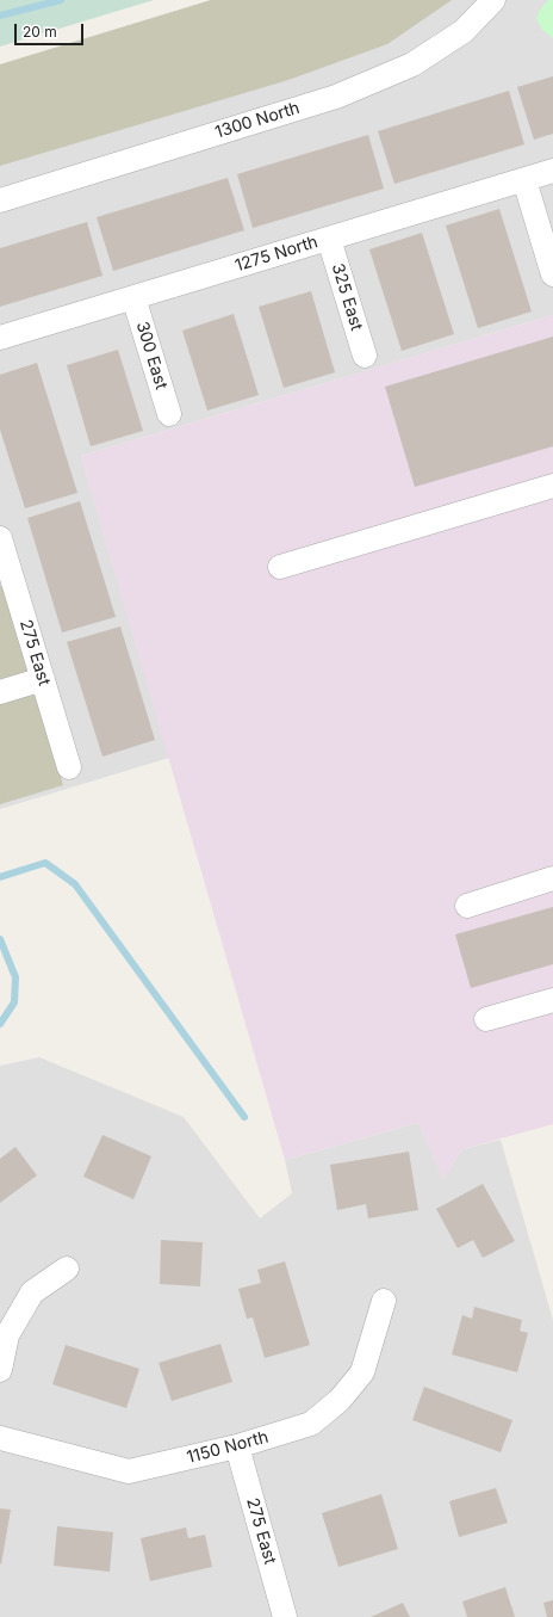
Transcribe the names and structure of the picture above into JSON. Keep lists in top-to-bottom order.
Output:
{
  "streets": {
    "street": [
      "1300 North",
      "1275 North",
      "325 East",
      "300 East",
      "275 East",
      "1150 North"
    ]
  },
  "crossings": [
    ["1275 North", "325 East"],
    ["1275 North", "300 East"],
    ["275 East", "1150 North"]
  ],
  "scale_bar": "20 m"
}
